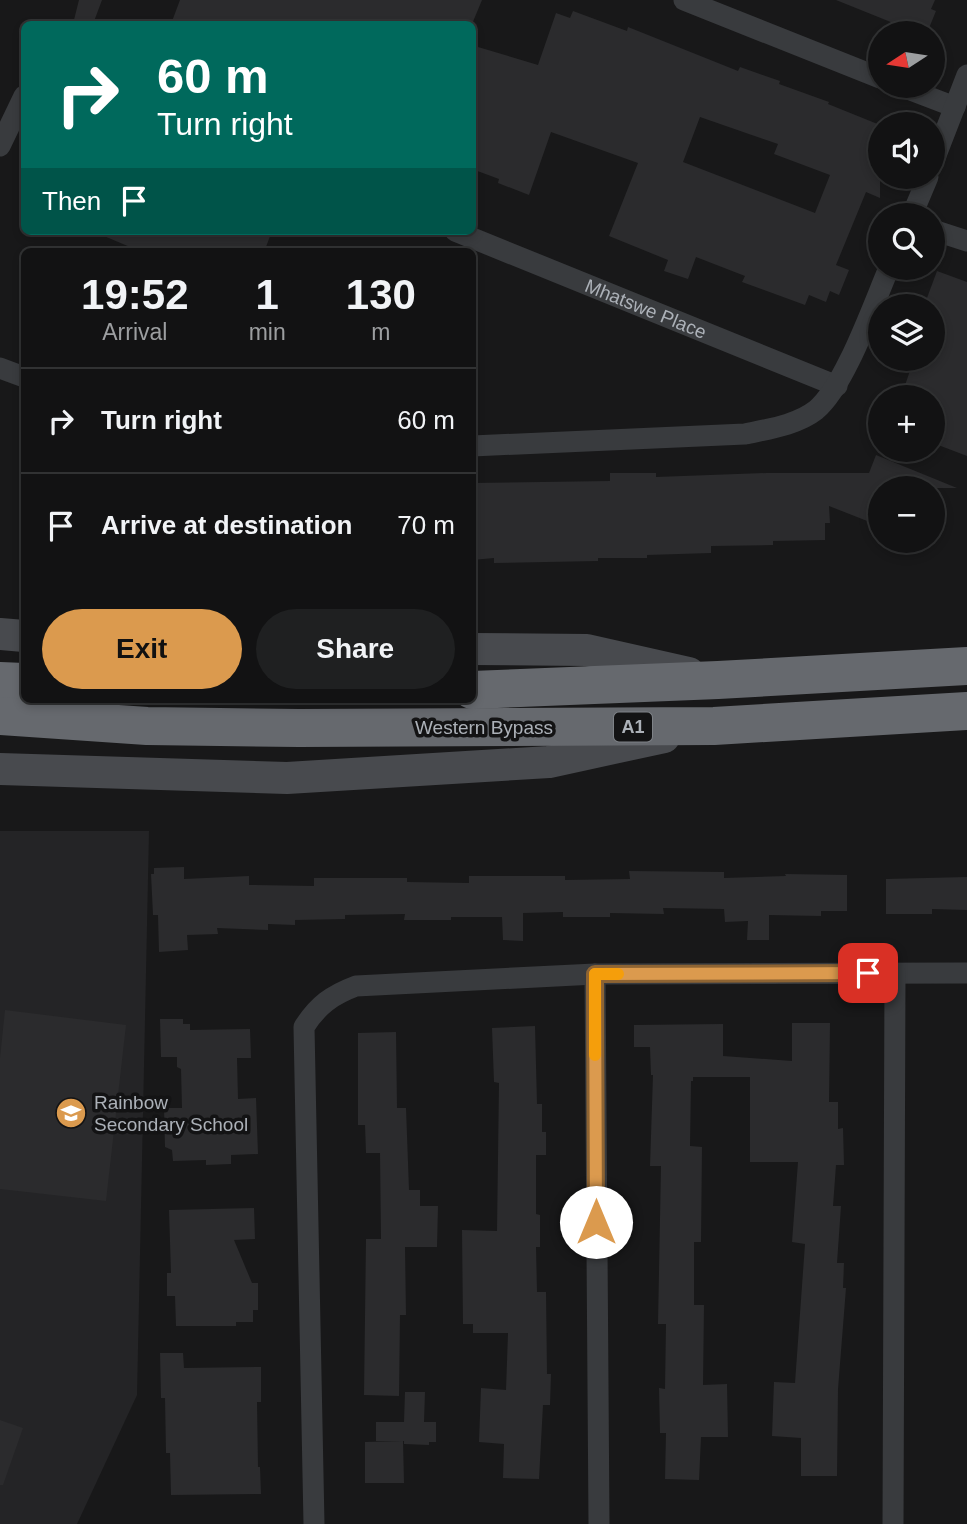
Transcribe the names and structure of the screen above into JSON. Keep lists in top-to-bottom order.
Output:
{
  "streets": {
    "highway": ["Western Bypass", "A1"],
    "street": ["Mhatswe Place"]
  },
  "places": {
    "school or university": ["Rainbow Secondary School"]
  },
  "north": "left",
  "page": {
    "map_buttons": ["+", "−"],
    "turn": ["60 m", "Turn right"],
    "then": "Then",
    "eta": [
      "19:52",
      "Arrival",
      "1",
      "min",
      "130",
      "m"
    ],
    "list": [
      {
        "name": "Turn right",
        "value": "60 m"
      },
      {
        "name": "Arrive at destination",
        "value": "70 m"
      }
    ],
    "buttons": ["Exit", "Share"]
  }
}
